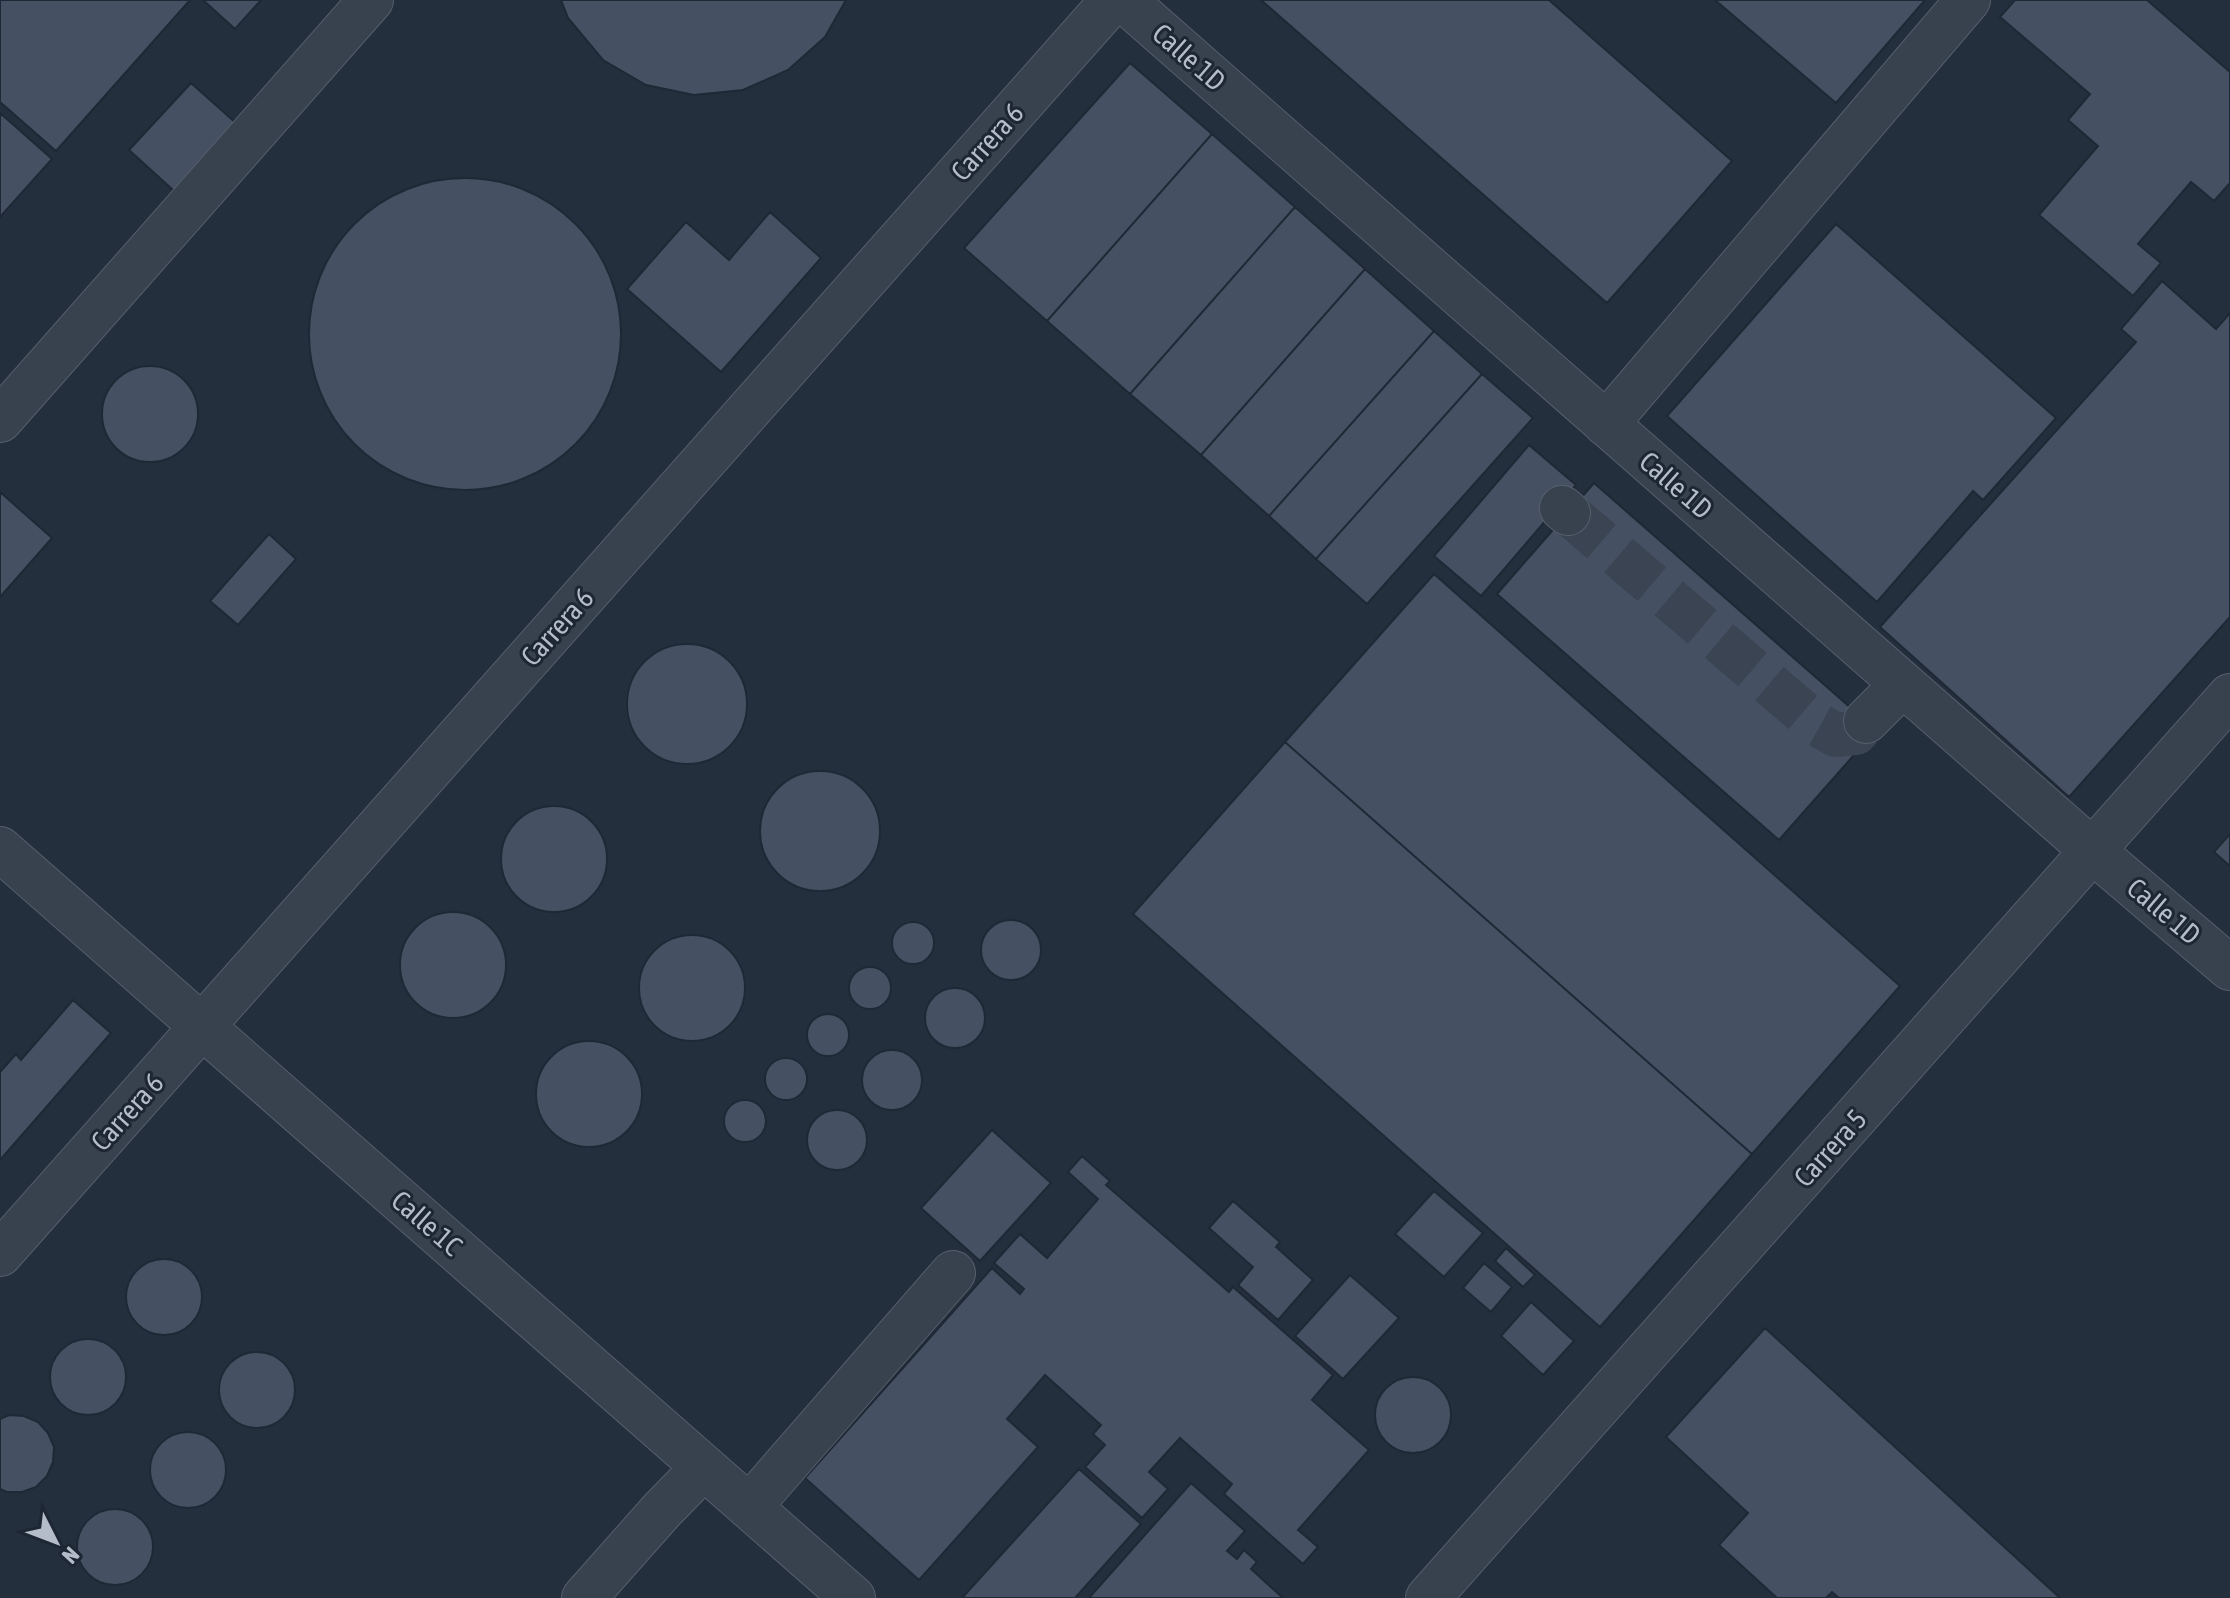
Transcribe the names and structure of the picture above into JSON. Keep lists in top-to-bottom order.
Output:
{
  "streets": {
    "street": [
      "Calle 1D",
      "Carrera 6",
      "Carrera 5",
      "Calle 1C"
    ]
  },
  "crossings": [
    ["Calle 1D", "Carrera 5"],
    ["Carrera 6", "Calle 1C"]
  ],
  "north": "bottom right"
}
